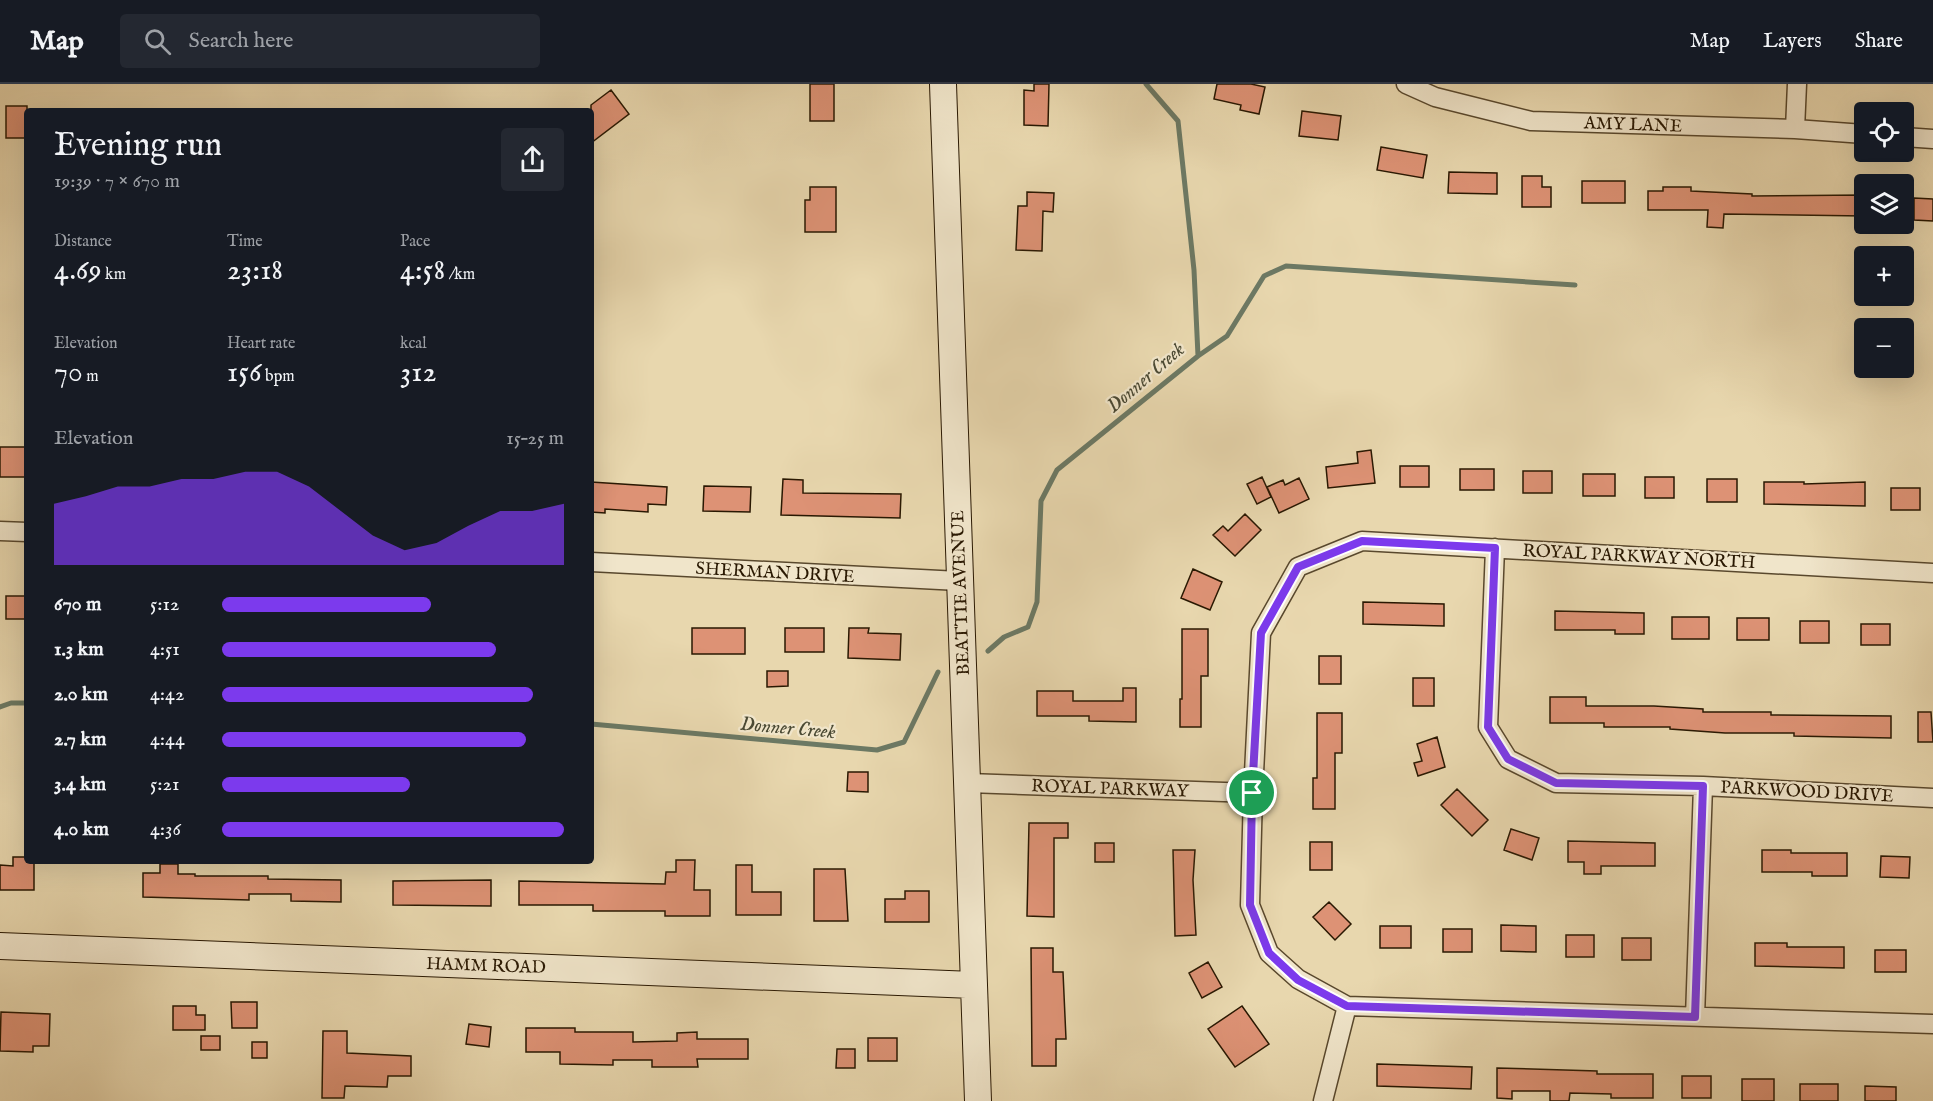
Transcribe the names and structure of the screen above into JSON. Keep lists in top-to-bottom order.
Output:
{
  "streets": {
    "street": [
      "AMY LANE",
      "ROYAL PARKWAY NORTH",
      "SHERMAN DRIVE",
      "BEATTIE AVENUE",
      "ROYAL PARKWAY",
      "PARKWOOD DRIVE",
      "HAMM ROAD"
    ]
  },
  "crossings": [
    ["ROYAL PARKWAY NORTH", "ROYAL PARKWAY"],
    ["ROYAL PARKWAY NORTH", "PARKWOOD DRIVE"],
    ["SHERMAN DRIVE", "BEATTIE AVENUE"],
    ["BEATTIE AVENUE", "ROYAL PARKWAY"],
    ["BEATTIE AVENUE", "HAMM ROAD"]
  ],
  "water": ["Donner Creek"],
  "page": {
    "header": "Map",
    "search": "Search here",
    "nav": ["Map", "Layers", "Share"],
    "map_buttons": ["+", "−"],
    "heading": ["Evening run", "19:39 · 7 × 670 m"],
    "stats": [
      ["Distance", "4.69 km"],
      ["Time", "23:18"],
      ["Pace", "4:58 /km"],
      ["Elevation", "70 m"],
      ["Heart rate", "156 bpm"],
      ["kcal", "312"]
    ],
    "chart": ["Elevation", "15–25 m"],
    "list": [
      {
        "name": "670 m",
        "note": "5:12"
      },
      {
        "name": "1.3 km",
        "note": "4:51"
      },
      {
        "name": "2.0 km",
        "note": "4:42"
      },
      {
        "name": "2.7 km",
        "note": "4:44"
      },
      {
        "name": "3.4 km",
        "note": "5:21"
      },
      {
        "name": "4.0 km",
        "note": "4:36"
      }
    ]
  }
}
